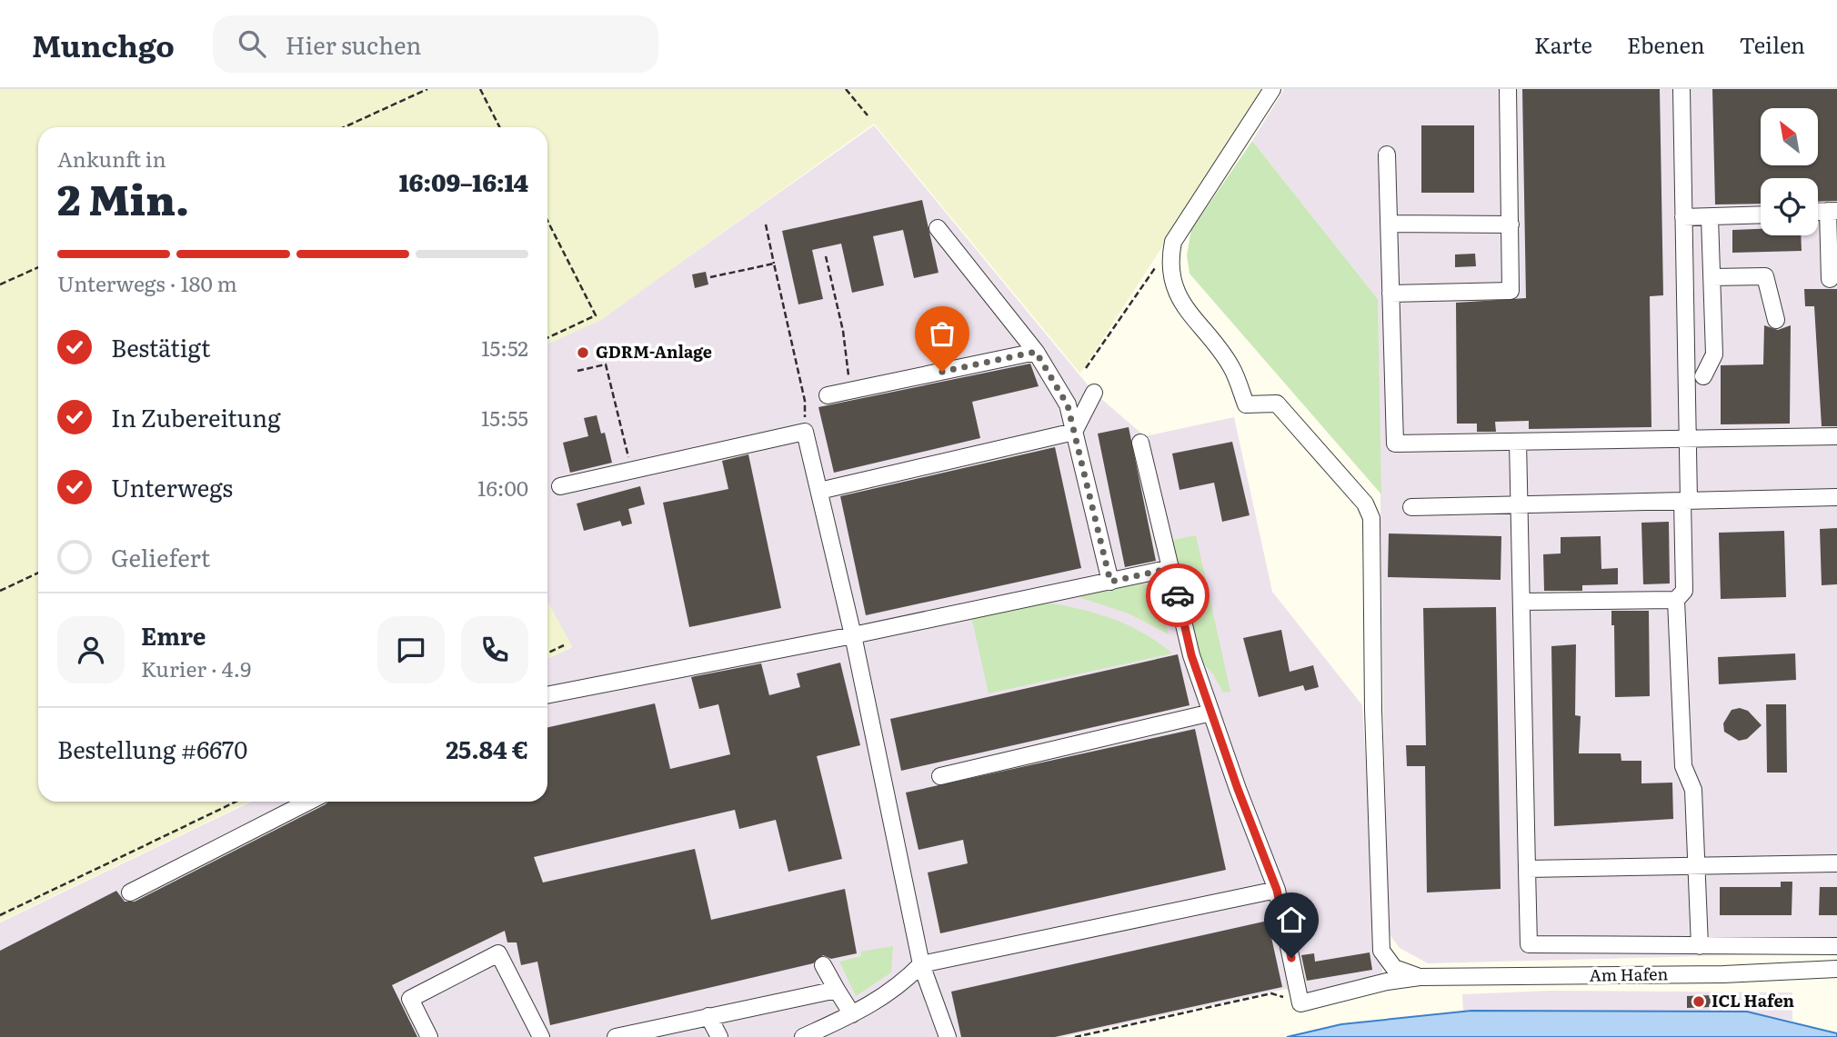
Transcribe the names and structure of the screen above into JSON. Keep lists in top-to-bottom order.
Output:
{
  "streets": {
    "street": ["Am Hafen"]
  },
  "places": ["GDRM-Anlage", "ICL Hafen"],
  "north": "top left",
  "page": {
    "header": "Munchgo",
    "search": "Hier suchen",
    "nav": ["Karte", "Ebenen", "Teilen"],
    "heading": ["2 Min.", "Ankunft in", "16:09–16:14"],
    "panel": [
      "Emre",
      "Kurier · 4.9",
      "Bestellung #6670",
      "25.84 €"
    ],
    "bar": "Unterwegs · 180 m",
    "list": [
      ["Bestätigt", "15:52"],
      ["In Zubereitung", "15:55"],
      ["Unterwegs", "16:00"],
      "Geliefert"
    ]
  }
}
